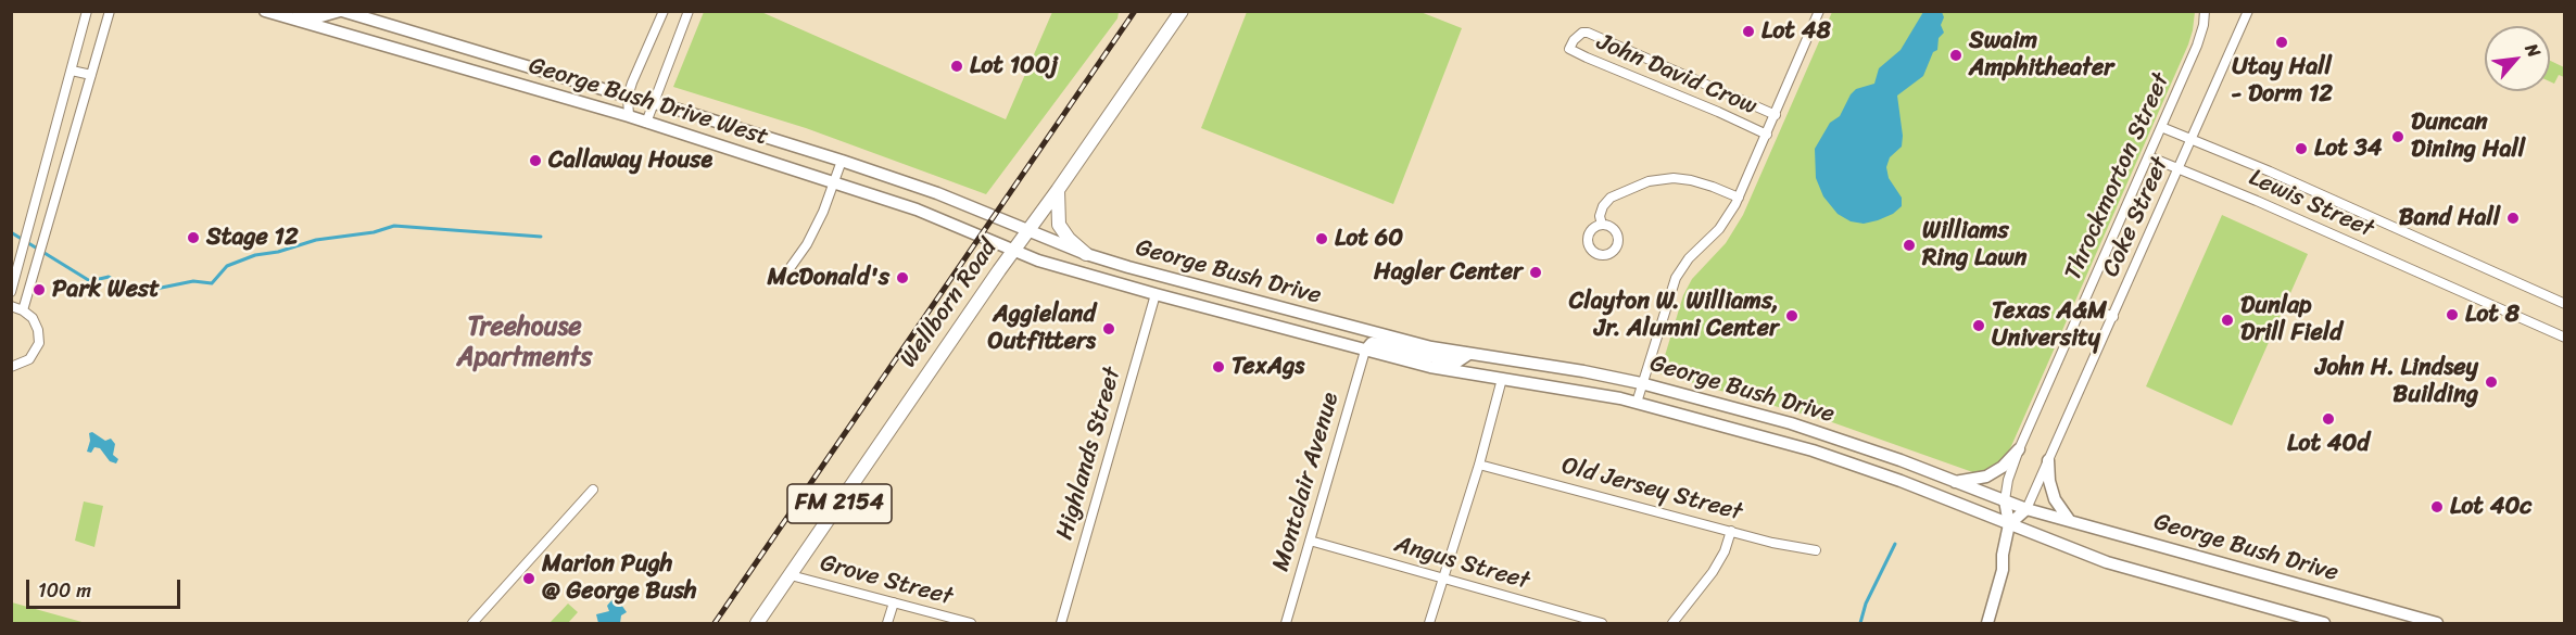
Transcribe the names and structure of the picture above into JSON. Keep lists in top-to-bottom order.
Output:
{
  "streets": {
    "main road": [
      "George Bush Drive West",
      "George Bush Drive",
      "Wellborn Road",
      "FM 2154"
    ],
    "street": [
      "John David Crow",
      "Throckmorton Street",
      "Lewis Street",
      "Coke Street",
      "Highlands Street",
      "Montclair Avenue",
      "Old Jersey Street",
      "Angus Street",
      "Grove Street"
    ]
  },
  "crossings": [
    ["George Bush Drive West", "George Bush Drive"],
    ["George Bush Drive West", "Wellborn Road"],
    ["Throckmorton Street", "Lewis Street"],
    ["Throckmorton Street", "George Bush Drive"],
    ["Lewis Street", "Coke Street"],
    ["Coke Street", "George Bush Drive"],
    ["George Bush Drive", "Wellborn Road"],
    ["George Bush Drive", "Highlands Street"],
    ["George Bush Drive", "Montclair Avenue"],
    ["Wellborn Road", "Grove Street"],
    ["Montclair Avenue", "Angus Street"]
  ],
  "districts": ["Treehouse Apartments"],
  "places": [
    "Lot 48",
    "Utay Hall - Dorm 12",
    "Swaim Amphitheater",
    "Lot 100j",
    "Duncan Dining Hall",
    "Lot 34",
    "Callaway House",
    "Band Hall",
    "Stage 12",
    "Lot 60",
    "Williams Ring Lawn",
    "Hagler Center",
    "McDonald's",
    "Park West",
    "Lot 8",
    "Clayton W. Williams, Jr. Alumni Center",
    "Dunlap Drill Field",
    "Texas A&M University",
    "Aggieland Outfitters",
    "TexAgs",
    "John H. Lindsey Building",
    "Lot 40d",
    "Lot 40c",
    "Marion Pugh @ George Bush"
  ],
  "scale_bar": "100 m",
  "north": "top right"
}
